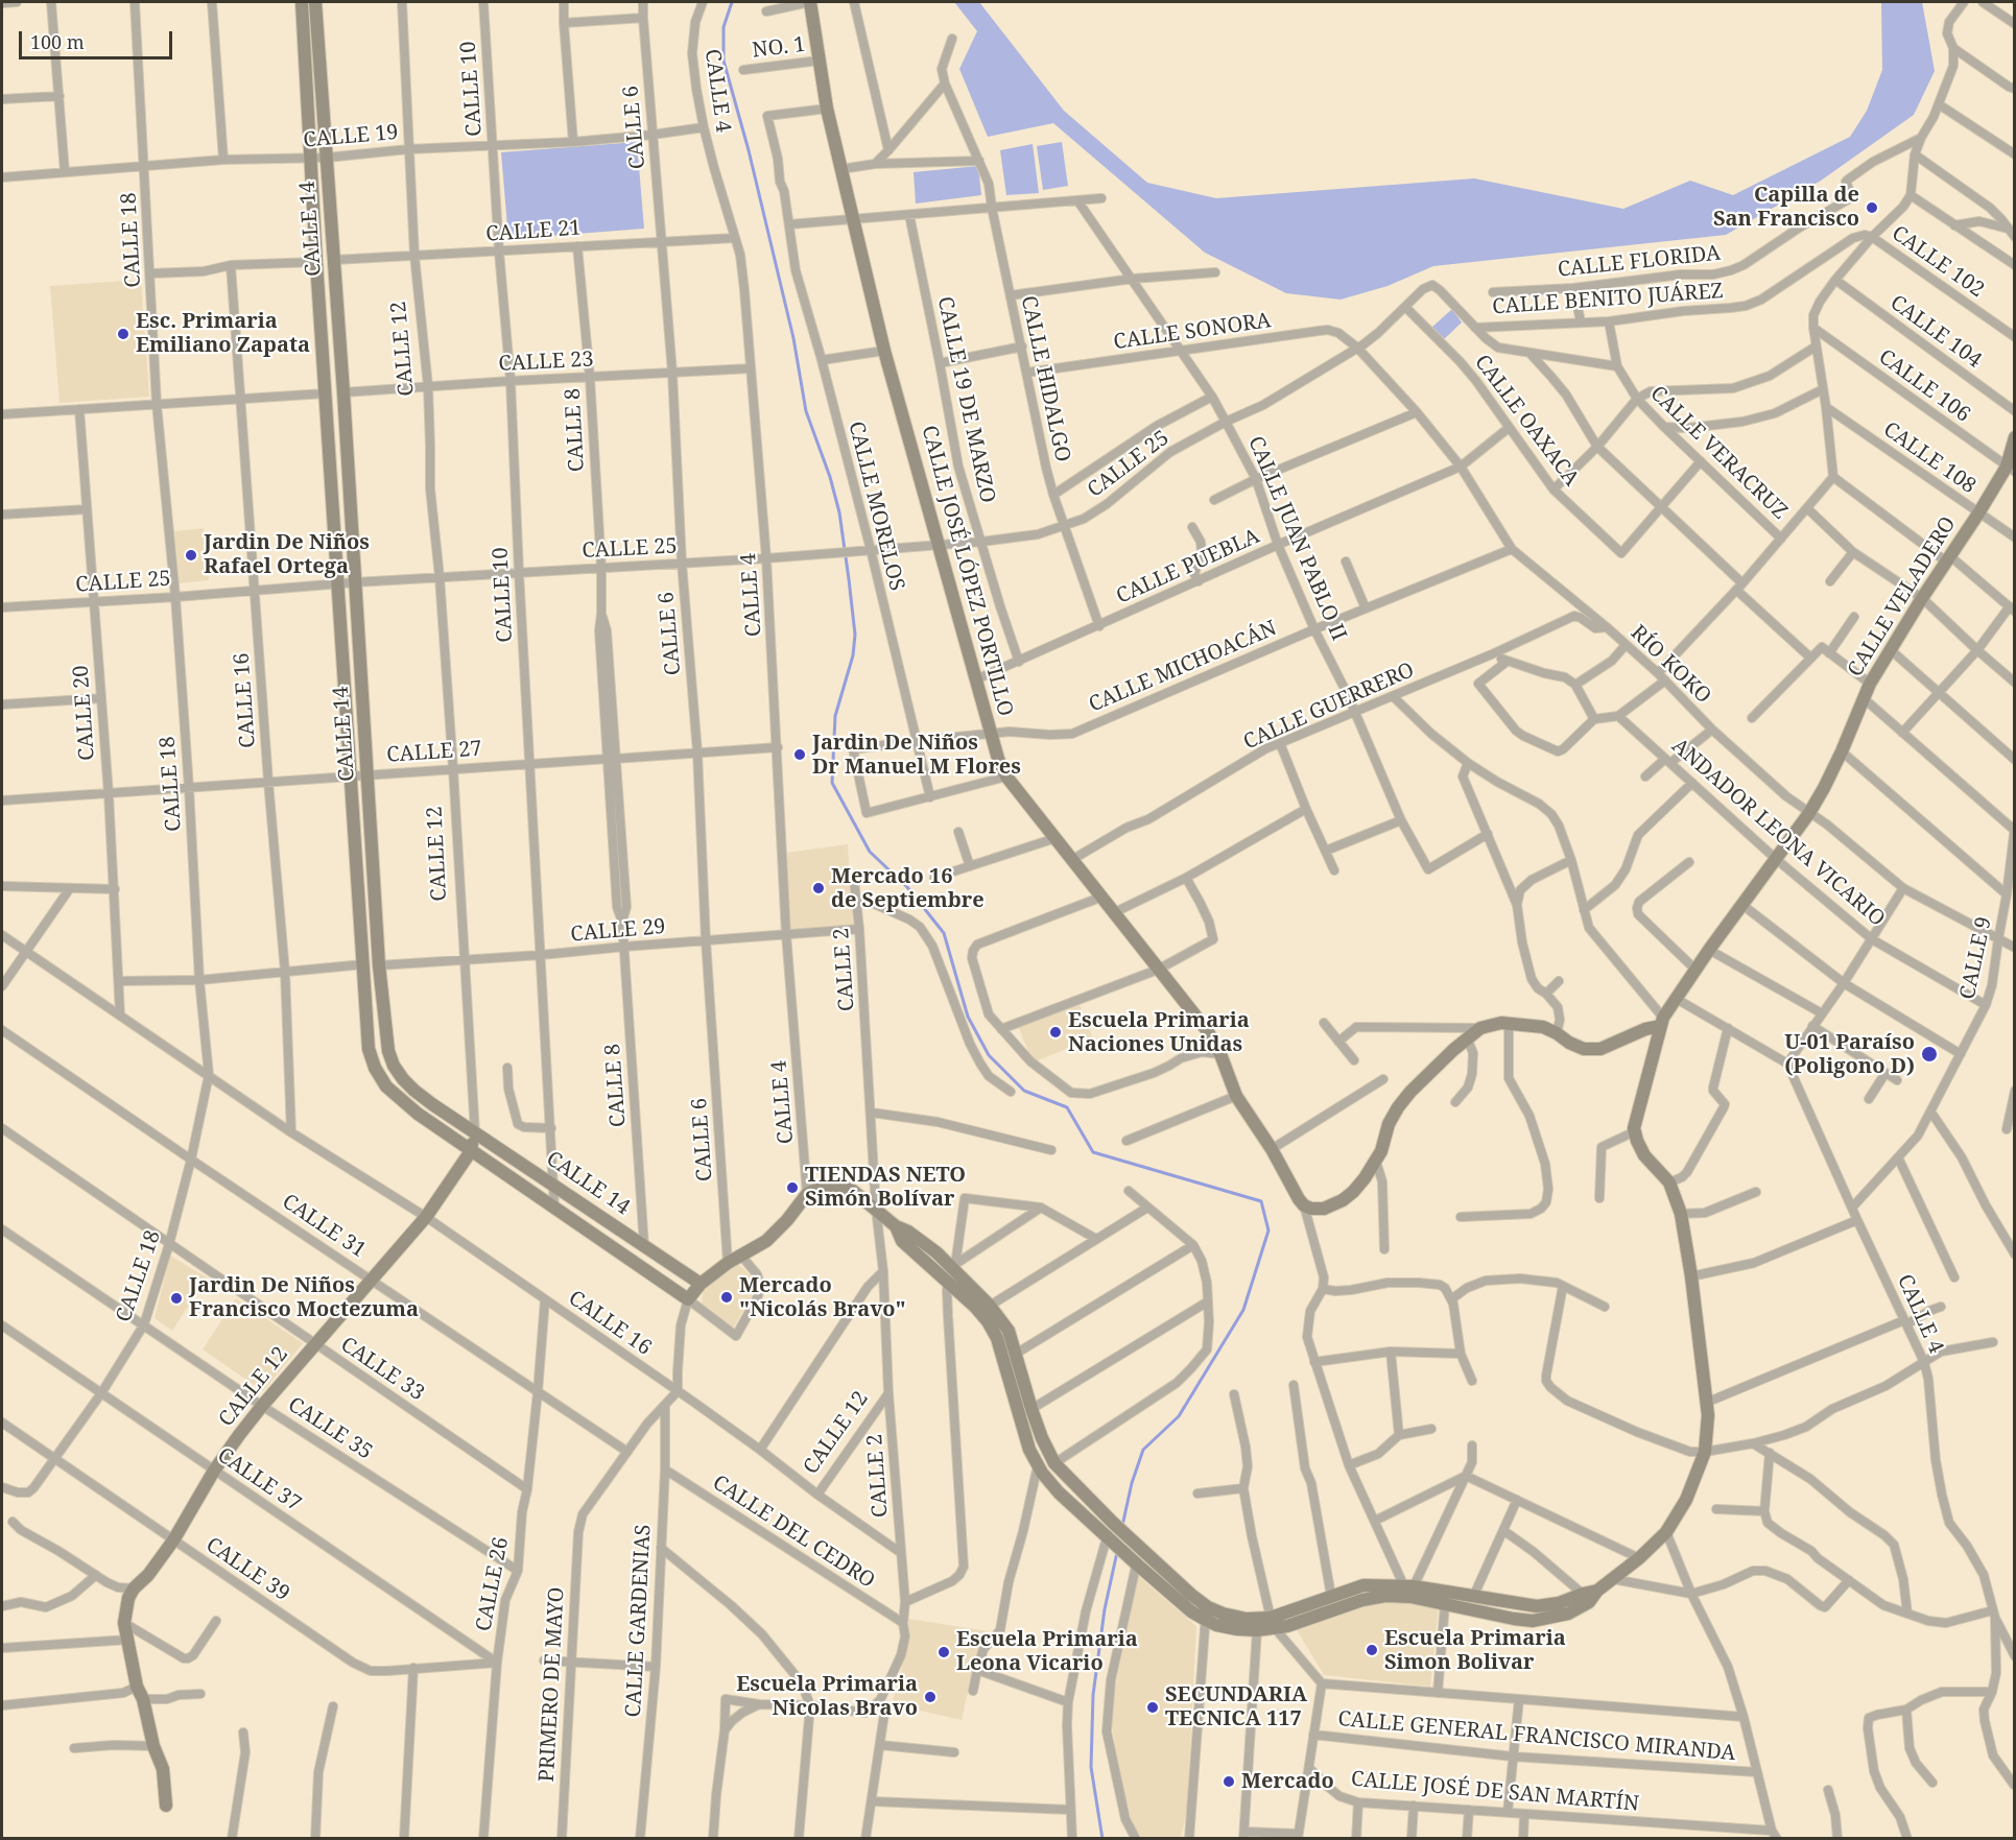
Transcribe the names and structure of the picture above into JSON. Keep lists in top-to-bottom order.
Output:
{
  "streets": {
    "main road": [
      "CALLE 14",
      "CALLE 12",
      "CALLE JOSÉ LÓPEZ PORTILLO",
      "CALLE VELADERO"
    ],
    "street": [
      "NO. 1",
      "CALLE 10",
      "CALLE 4",
      "CALLE 6",
      "CALLE 19",
      "CALLE 21",
      "CALLE 18",
      "CALLE FLORIDA",
      "CALLE 102",
      "CALLE BENITO JUÁREZ",
      "CALLE SONORA",
      "CALLE 104",
      "CALLE 23",
      "CALLE HIDALGO",
      "CALLE 106",
      "CALLE 19 DE MARZO",
      "CALLE OAXACA",
      "CALLE 8",
      "CALLE VERACRUZ",
      "CALLE 108",
      "CALLE 25",
      "CALLE MORELOS",
      "CALLE JUAN PABLO II",
      "CALLE PUEBLA",
      "RÍO KOKO",
      "CALLE MICHOACÁN",
      "CALLE 16",
      "CALLE GUERRERO",
      "CALLE 20",
      "CALLE 27",
      "ANDADOR LEONA VICARIO",
      "CALLE 29",
      "CALLE 9",
      "CALLE 2",
      "CALLE 31",
      "CALLE 33",
      "CALLE 35",
      "CALLE 37",
      "CALLE DEL CEDRO",
      "CALLE 39",
      "CALLE 26",
      "CALLE GARDENIAS",
      "PRIMERO DE MAYO",
      "CALLE GENERAL FRANCISCO MIRANDA",
      "CALLE JOSÉ DE SAN MARTÍN"
    ]
  },
  "crossings": [
    ["NO. 1", "CALLE JOSÉ LÓPEZ PORTILLO"],
    ["CALLE 10", "CALLE 19"],
    ["CALLE 10", "CALLE 14"],
    ["CALLE 10", "CALLE 21"],
    ["CALLE 10", "CALLE 23"],
    ["CALLE 10", "CALLE 25"],
    ["CALLE 10", "CALLE 27"],
    ["CALLE 10", "CALLE 29"],
    ["CALLE 4", "CALLE 19"],
    ["CALLE 4", "CALLE 21"],
    ["CALLE 4", "CALLE 23"],
    ["CALLE 4", "CALLE 25"],
    ["CALLE 4", "CALLE 27"],
    ["CALLE 4", "CALLE 29"],
    ["CALLE 4", "CALLE 9"],
    ["CALLE 6", "CALLE 19"],
    ["CALLE 6", "CALLE 21"],
    ["CALLE 6", "CALLE 23"],
    ["CALLE 6", "CALLE 25"],
    ["CALLE 6", "CALLE 27"],
    ["CALLE 6", "CALLE 29"],
    ["CALLE 19", "CALLE 14"],
    ["CALLE 19", "CALLE 18"],
    ["CALLE 19", "CALLE 12"],
    ["CALLE 14", "CALLE 21"],
    ["CALLE 14", "CALLE 12"],
    ["CALLE 14", "CALLE 23"],
    ["CALLE 14", "CALLE 8"],
    ["CALLE 14", "CALLE 25"],
    ["CALLE 14", "CALLE 27"],
    ["CALLE 14", "CALLE 29"],
    ["CALLE 21", "CALLE 12"],
    ["CALLE 21", "CALLE 8"],
    ["CALLE 18", "CALLE 25"],
    ["CALLE 18", "CALLE 16"],
    ["CALLE 18", "CALLE 27"],
    ["CALLE 18", "CALLE 31"],
    ["CALLE 18", "CALLE 33"],
    ["CALLE 18", "CALLE 35"],
    ["CALLE 18", "CALLE 37"],
    ["CALLE 18", "CALLE 39"],
    ["CALLE 102", "CALLE BENITO JUÁREZ"],
    ["CALLE BENITO JUÁREZ", "CALLE VERACRUZ"],
    ["CALLE BENITO JUÁREZ", "CALLE 25"],
    ["CALLE SONORA", "CALLE HIDALGO"],
    ["CALLE SONORA", "CALLE 25"],
    ["CALLE SONORA", "CALLE JUAN PABLO II"],
    ["CALLE SONORA", "RÍO KOKO"],
    ["CALLE 12", "CALLE 23"],
    ["CALLE 12", "CALLE 25"],
    ["CALLE 12", "CALLE 16"],
    ["CALLE 12", "CALLE 27"],
    ["CALLE 12", "CALLE 29"],
    ["CALLE 12", "CALLE 2"],
    ["CALLE 12", "CALLE 31"],
    ["CALLE 12", "CALLE 33"],
    ["CALLE 12", "CALLE 35"],
    ["CALLE 12", "CALLE 37"],
    ["CALLE 12", "CALLE 39"],
    ["CALLE 23", "CALLE 8"],
    ["CALLE HIDALGO", "CALLE 25"],
    ["CALLE HIDALGO", "CALLE PUEBLA"],
    ["CALLE 106", "CALLE VELADERO"],
    ["CALLE 19 DE MARZO", "CALLE 25"],
    ["CALLE 19 DE MARZO", "CALLE PUEBLA"],
    ["CALLE OAXACA", "CALLE 25"],
    ["CALLE OAXACA", "CALLE PUEBLA"],
    ["CALLE 8", "CALLE 25"],
    ["CALLE 8", "CALLE 27"],
    ["CALLE 8", "CALLE 29"],
    ["CALLE 108", "CALLE VELADERO"],
    ["CALLE 25", "CALLE MORELOS"],
    ["CALLE 25", "CALLE JUAN PABLO II"],
    ["CALLE 25", "CALLE JOSÉ LÓPEZ PORTILLO"],
    ["CALLE 25", "RÍO KOKO"],
    ["CALLE 25", "CALLE 16"],
    ["CALLE 25", "CALLE 20"],
    ["CALLE MORELOS", "CALLE JOSÉ LÓPEZ PORTILLO"],
    ["CALLE MORELOS", "CALLE MICHOACÁN"],
    ["CALLE JUAN PABLO II", "CALLE PUEBLA"],
    ["CALLE JUAN PABLO II", "CALLE MICHOACÁN"],
    ["CALLE JUAN PABLO II", "CALLE GUERRERO"],
    ["CALLE PUEBLA", "CALLE JOSÉ LÓPEZ PORTILLO"],
    ["CALLE PUEBLA", "RÍO KOKO"],
    ["CALLE JOSÉ LÓPEZ PORTILLO", "CALLE MICHOACÁN"],
    ["CALLE JOSÉ LÓPEZ PORTILLO", "CALLE GUERRERO"],
    ["CALLE VELADERO", "RÍO KOKO"],
    ["CALLE VELADERO", "ANDADOR LEONA VICARIO"],
    ["RÍO KOKO", "CALLE MICHOACÁN"],
    ["RÍO KOKO", "CALLE GUERRERO"],
    ["RÍO KOKO", "CALLE 9"],
    ["CALLE 16", "CALLE 20"],
    ["CALLE 16", "CALLE 27"],
    ["CALLE 16", "CALLE 2"],
    ["CALLE 16", "CALLE 26"],
    ["CALLE 20", "CALLE 27"],
    ["ANDADOR LEONA VICARIO", "CALLE 9"],
    ["CALLE 29", "CALLE 2"],
    ["CALLE 2", "CALLE DEL CEDRO"],
    ["CALLE 31", "CALLE 26"],
    ["CALLE 31", "PRIMERO DE MAYO"],
    ["CALLE 33", "CALLE 26"],
    ["CALLE 35", "CALLE 26"],
    ["CALLE 37", "CALLE 39"],
    ["CALLE 37", "CALLE 26"],
    ["CALLE DEL CEDRO", "CALLE GARDENIAS"],
    ["CALLE 39", "CALLE 26"]
  ],
  "places": [
    "Capilla de San Francisco",
    "Esc. Primaria Emiliano Zapata",
    "Jardin De Niños Rafael Ortega",
    "Jardin De Niños Dr Manuel M Flores",
    "Mercado 16 de Septiembre",
    "Escuela Primaria Naciones Unidas",
    "U-01 Paraíso (Poligono D)",
    "TIENDAS NETO Simón Bolívar",
    "Mercado \"Nicolás Bravo\"",
    "Jardin De Niños Francisco Moctezuma",
    "Escuela Primaria Simon Bolivar",
    "Escuela Primaria Leona Vicario",
    "Escuela Primaria Nicolas Bravo",
    "SECUNDARIA TECNICA 117",
    "Mercado"
  ],
  "scale_bar": "100 m"
}
